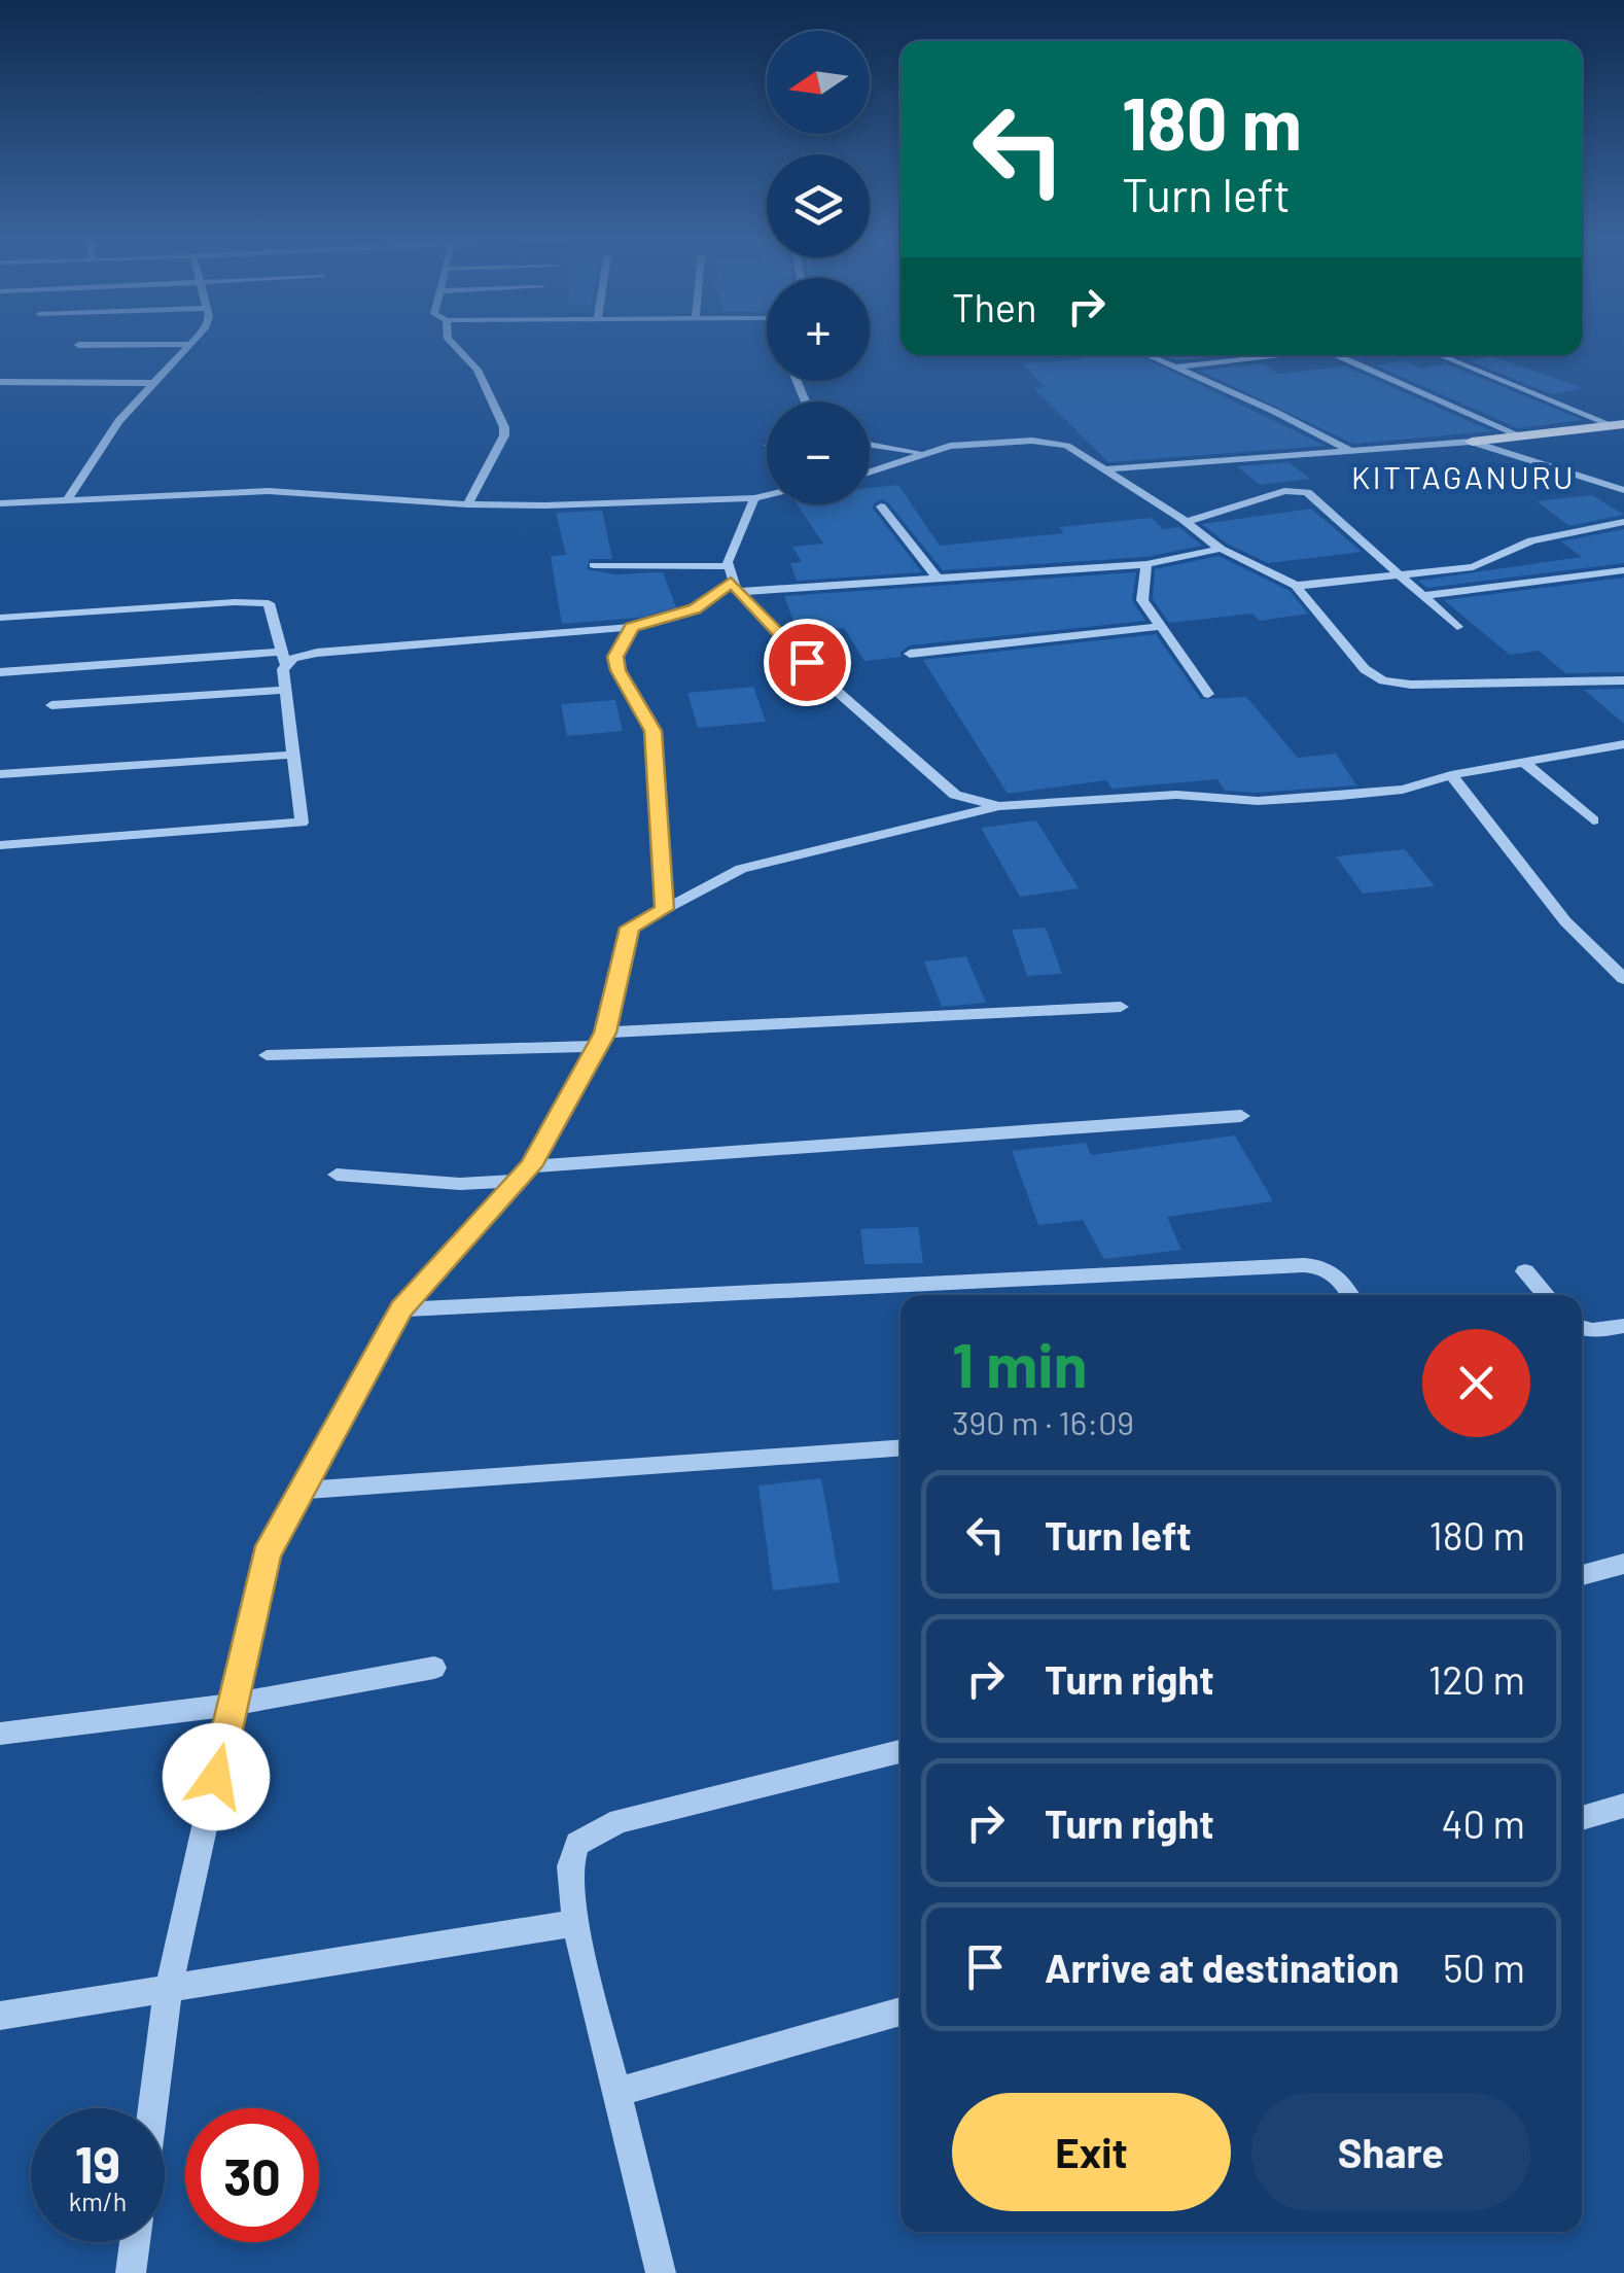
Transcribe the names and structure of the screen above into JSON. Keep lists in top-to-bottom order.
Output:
{
  "districts": ["KITTAGANURU"],
  "north": "left",
  "page": {
    "map_buttons": ["+", "−"],
    "turn": ["180 m", "Turn left"],
    "then": "Then",
    "heading": ["1 min", "390 m · 16:09"],
    "list": [
      {
        "name": "Turn left",
        "value": "180 m"
      },
      {
        "name": "Turn right",
        "value": "120 m"
      },
      {
        "name": "Turn right",
        "value": "40 m"
      },
      {
        "name": "Arrive at destination",
        "value": "50 m"
      }
    ],
    "buttons": ["Exit", "Share"],
    "speed": "19 km/h",
    "limit": "30"
  }
}
